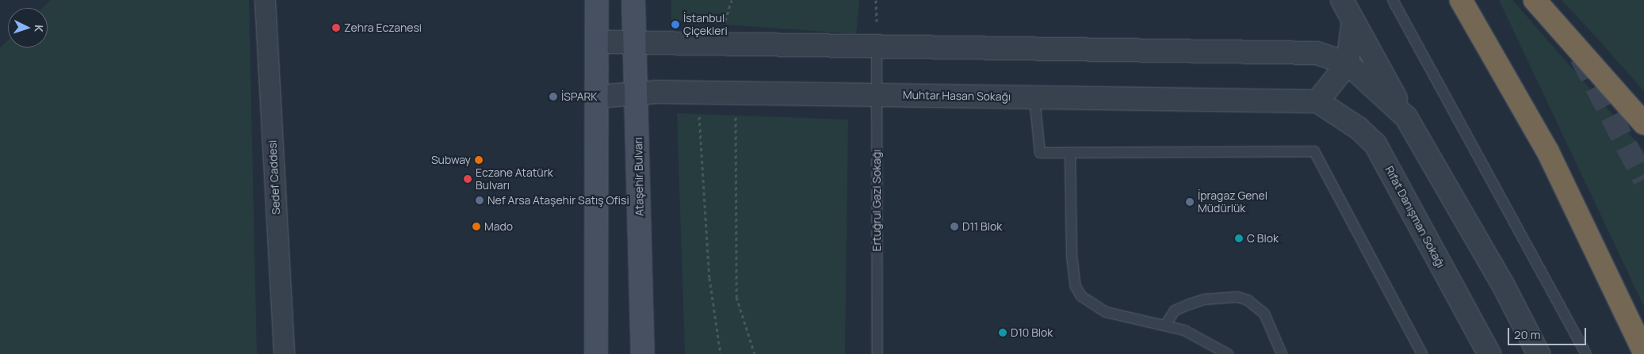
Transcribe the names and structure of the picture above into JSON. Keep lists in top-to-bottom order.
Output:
{
  "streets": {
    "main road": ["Ataşehir Bulvarı"],
    "street": ["Muhtar Hasan Sokağı", "Sedef Caddesi", "Rıfat Danışman Sokağı"],
    "lane": ["Ertuğrul Gazi Sokağı"]
  },
  "crossings": [
    ["Muhtar Hasan Sokağı", "Ataşehir Bulvarı"],
    ["Muhtar Hasan Sokağı", "Ertuğrul Gazi Sokağı"],
    ["Muhtar Hasan Sokağı", "Rıfat Danışman Sokağı"]
  ],
  "places": [
    "İstanbul Çiçekleri",
    "Zehra Eczanesi",
    "İSPARK",
    "Subway",
    "Eczane Atatürk Bulvarı",
    "Nef Arsa Ataşehir Satış Ofisi",
    "İpragaz Genel Müdürlük",
    "Mado",
    "D11 Blok",
    "C Blok",
    "D10 Blok"
  ],
  "scale_bar": "20 m",
  "north": "right"
}
